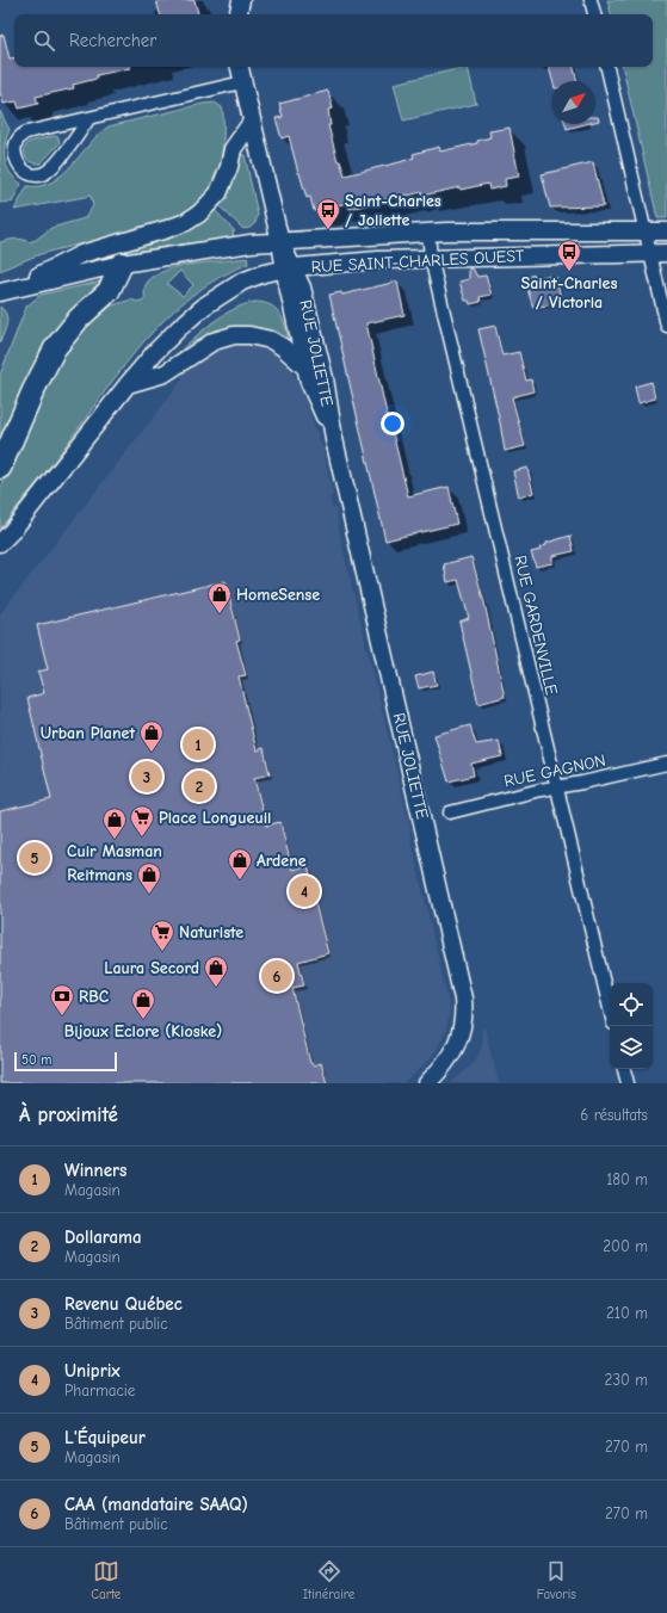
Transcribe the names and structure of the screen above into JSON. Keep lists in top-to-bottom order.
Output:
{
  "streets": {
    "street": [
      "RUE SAINT-CHARLES OUEST",
      "RUE JOLIETTE",
      "RUE GARDENVILLE",
      "RUE GAGNON"
    ]
  },
  "crossings": [
    ["RUE SAINT-CHARLES OUEST", "RUE JOLIETTE"],
    ["RUE SAINT-CHARLES OUEST", "RUE GARDENVILLE"],
    ["RUE GARDENVILLE", "RUE GAGNON"]
  ],
  "places": {
    "bus stop": ["Saint-Charles / Joliette", "Saint-Charles / Victoria"],
    "shop": [
      "HomeSense",
      "Urban Planet",
      "Cuir Masman",
      "Ardene",
      "Reitmans",
      "Laura Secord",
      "Bijoux Eclore (Kioske)"
    ],
    "supermarket": ["Place Longueuil", "Naturiste"],
    "bank": ["RBC"]
  },
  "scale_bar": "50 m",
  "north": "top right",
  "page": {
    "search": "Rechercher",
    "pins": [
      "1",
      "3",
      "2",
      "5",
      "4",
      "6"
    ],
    "scale": "50 m",
    "heading": ["À proximité", "6 résultats"],
    "list": [
      {
        "mark": "1",
        "name": "Winners",
        "note": "Magasin",
        "value": "180 m"
      },
      {
        "mark": "2",
        "name": "Dollarama",
        "note": "Magasin",
        "value": "200 m"
      },
      {
        "mark": "3",
        "name": "Revenu Québec",
        "note": "Bâtiment public",
        "value": "210 m"
      },
      {
        "mark": "4",
        "name": "Uniprix",
        "note": "Pharmacie",
        "value": "230 m"
      },
      {
        "mark": "5",
        "name": "L'Équipeur",
        "note": "Magasin",
        "value": "270 m"
      },
      {
        "mark": "6",
        "name": "CAA (mandataire SAAQ)",
        "note": "Bâtiment public",
        "value": "270 m"
      }
    ],
    "nav": ["Carte", "Itinéraire", "Favoris"]
  }
}
